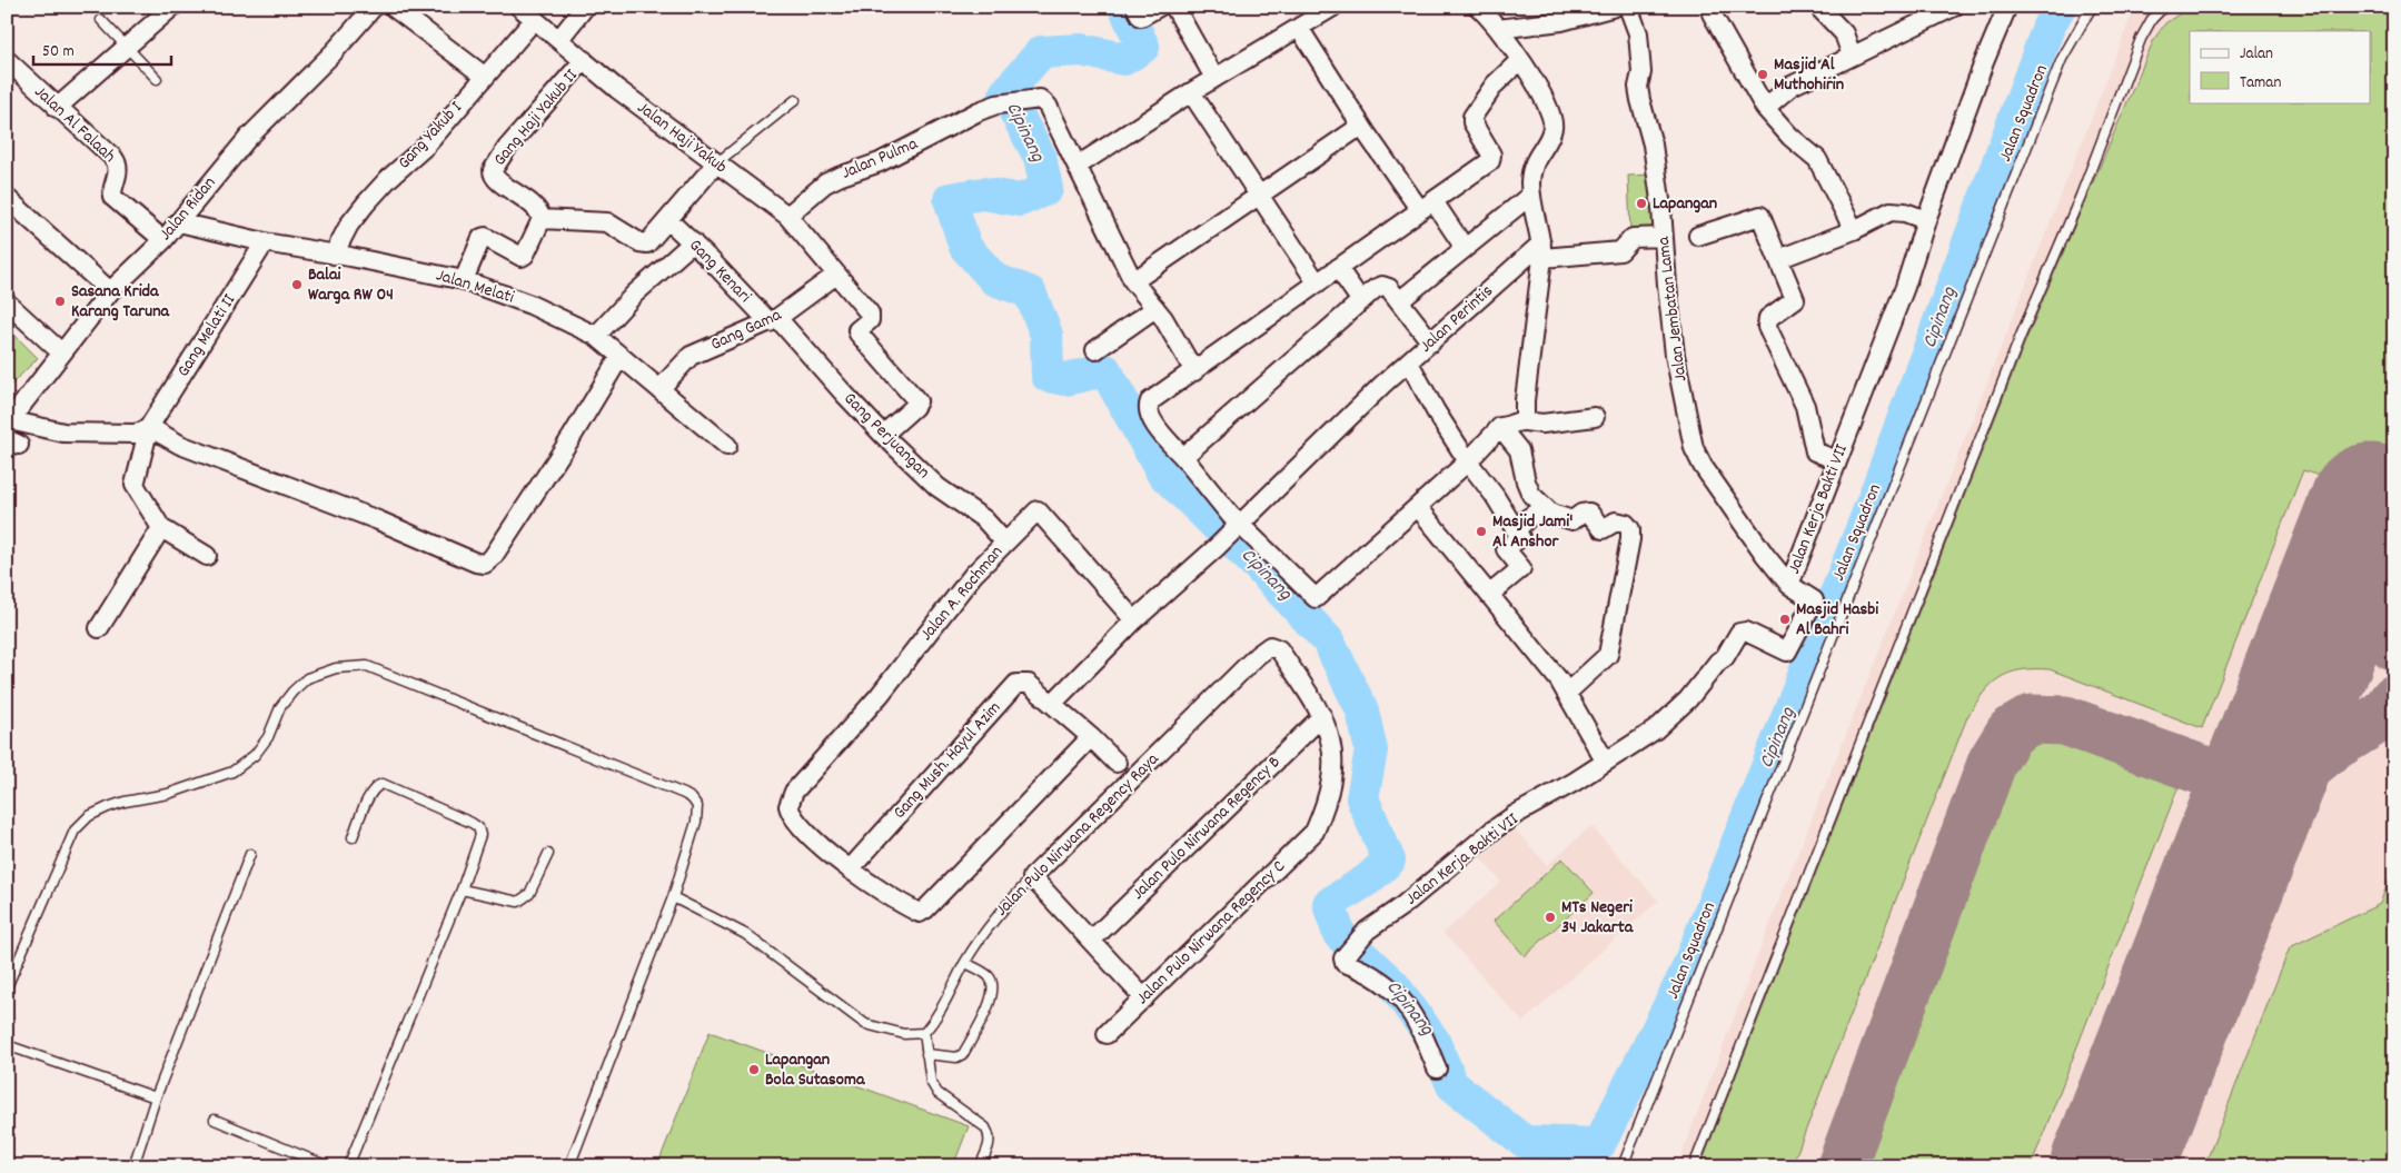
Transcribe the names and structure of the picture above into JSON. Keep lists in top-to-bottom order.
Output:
{
  "streets": {
    "street": [
      "Gang Haji Yakub II",
      "Jalan Al Falaah",
      "Gang Yakub I",
      "Jalan Haji Yakub",
      "Jalan Pulma",
      "Jalan Ridan",
      "Gang Kenari",
      "Jalan Melati",
      "Jalan Jembatan Lama",
      "Jalan Perintis",
      "Gang Gama",
      "Gang Melati II",
      "Gang Perjuangan",
      "Jalan Kerja Bakti VII",
      "Jalan A. Rochman",
      "Gang Mush. Hayul Azim",
      "Jalan Pulo Nirwana Regency B",
      "Jalan Pulo Nirwana Regency Raya",
      "Jalan Pulo Nirwana Regency C"
    ],
    "lane": ["Jalan Squadron"]
  },
  "crossings": [
    ["Gang Haji Yakub II", "Jalan Haji Yakub"],
    ["Jalan Al Falaah", "Jalan Ridan"],
    ["Gang Yakub I", "Jalan Haji Yakub"],
    ["Gang Yakub I", "Jalan Melati"],
    ["Jalan Haji Yakub", "Jalan Pulma"],
    ["Jalan Haji Yakub", "Gang Gama"],
    ["Jalan Haji Yakub", "Gang Perjuangan"],
    ["Jalan Ridan", "Jalan Melati"],
    ["Jalan Ridan", "Gang Melati II"],
    ["Gang Kenari", "Gang Gama"],
    ["Gang Kenari", "Gang Perjuangan"],
    ["Jalan Melati", "Gang Gama"],
    ["Jalan Melati", "Gang Melati II"],
    ["Jalan Jembatan Lama", "Jalan Kerja Bakti VII"],
    ["Gang Gama", "Gang Perjuangan"],
    ["Gang Perjuangan", "Jalan A. Rochman"],
    ["Jalan A. Rochman", "Gang Mush. Hayul Azim"],
    ["Jalan Pulo Nirwana Regency B", "Jalan Pulo Nirwana Regency Raya"],
    ["Jalan Pulo Nirwana Regency Raya", "Jalan Pulo Nirwana Regency C"]
  ],
  "water": ["Cipinang"],
  "places": [
    "Masjid Al Muthohirin",
    "Lapangan",
    "Balai Warga RW 04",
    "Sasana Krida Karang Taruna",
    "Masjid Jami' Al Anshor",
    "Masjid Hasbi Al Bahri",
    "MTs Negeri 34 Jakarta",
    "Lapangan Bola Sutasoma"
  ],
  "legend": ["Jalan", "Taman"],
  "scale_bar": "50 m"
}
